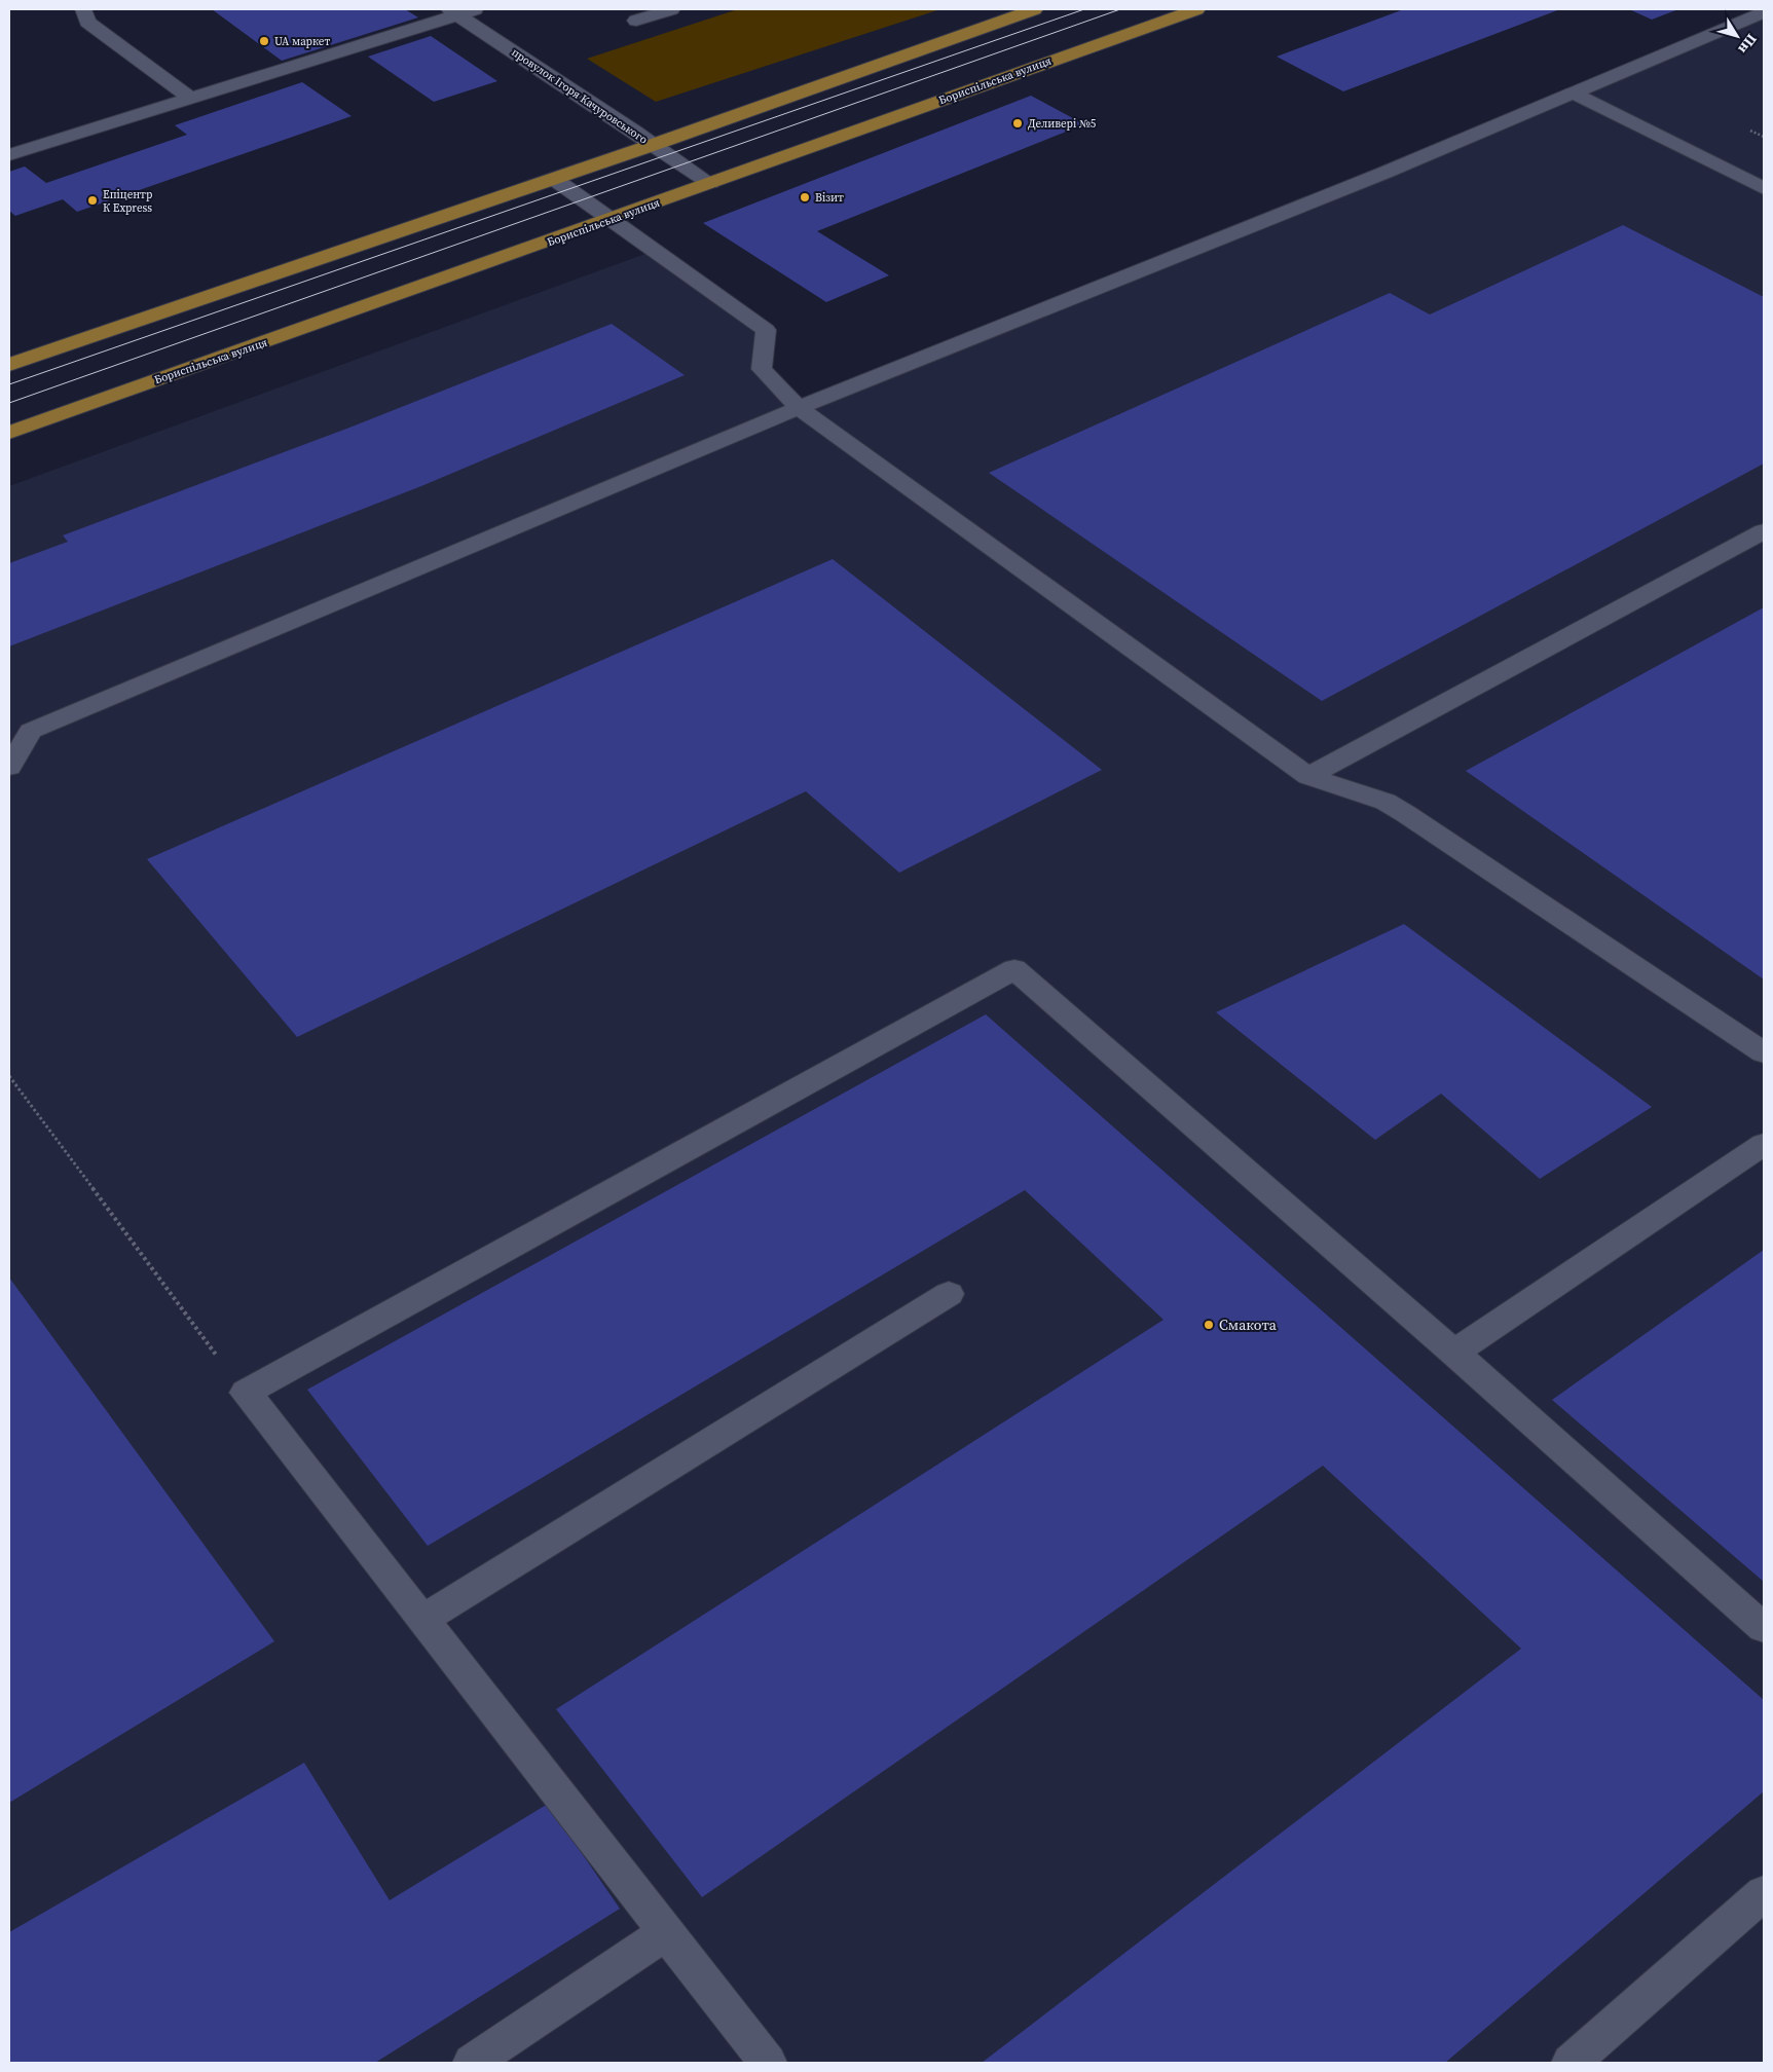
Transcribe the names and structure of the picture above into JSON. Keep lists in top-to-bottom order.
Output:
{
  "streets": {
    "main road": ["Бориспільська вулиця"],
    "street": ["провулок Ігоря Качуровського"]
  },
  "crossings": [
    ["Бориспільська вулиця", "провулок Ігоря Качуровського"]
  ],
  "places": [
    "UA маркет",
    "Деливері №5",
    "Візит",
    "Епіцентр К Express",
    "Смакота"
  ],
  "north": "bottom right"
}
